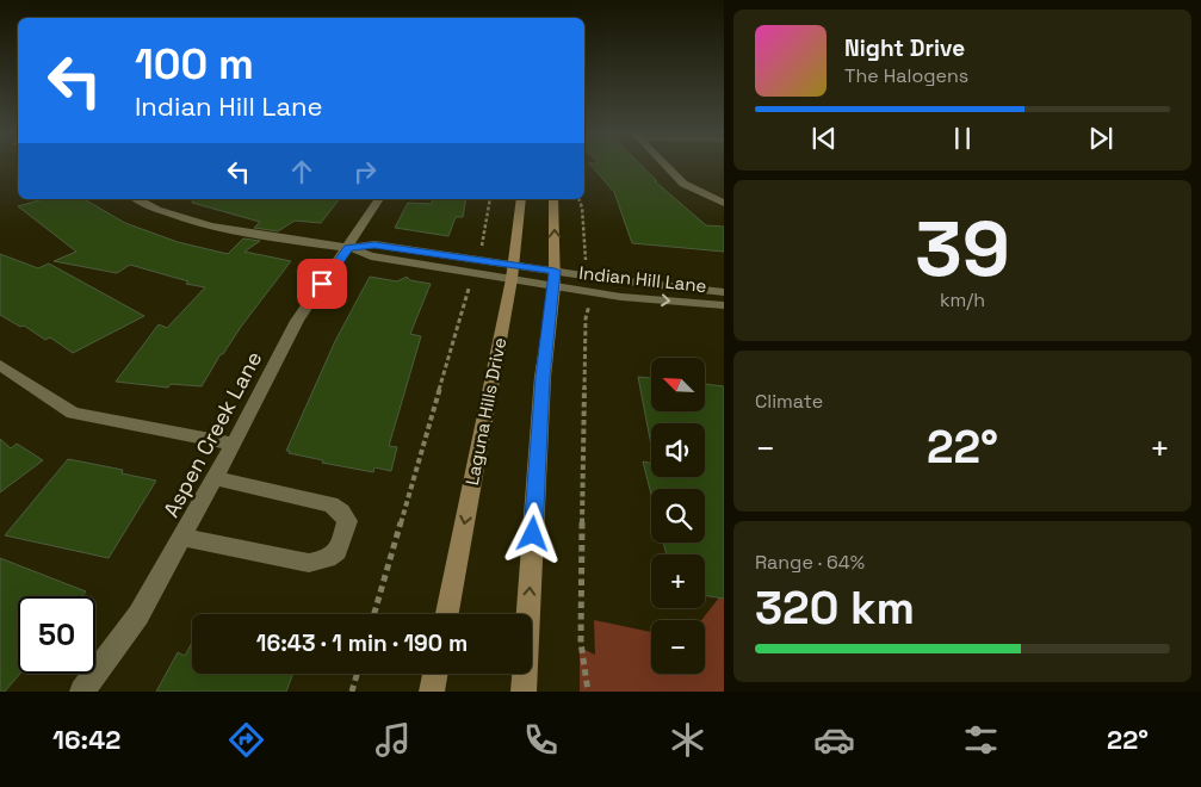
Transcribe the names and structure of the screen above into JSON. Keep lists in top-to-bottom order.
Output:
{
  "streets": {
    "main road": ["Laguna Hills Drive"],
    "street": ["Indian Hill Lane", "Aspen Creek Lane"]
  },
  "crossings": [
    ["Indian Hill Lane", "Laguna Hills Drive"],
    ["Indian Hill Lane", "Aspen Creek Lane"]
  ],
  "north": "top left",
  "page": {
    "turn": ["100 m", "Indian Hill Lane"],
    "song": ["Night Drive", "The Halogens"],
    "tile": [
      ["39", "km/h"],
      "Climate",
      ["Range · 64%", "320 km"]
    ],
    "map_buttons": ["+", "−"],
    "heat": ["−", "22°", "+"],
    "limit": "50",
    "trip": "16:43 · 1 min · 190 m",
    "tabs": ["16:42", "22°"]
  }
}
